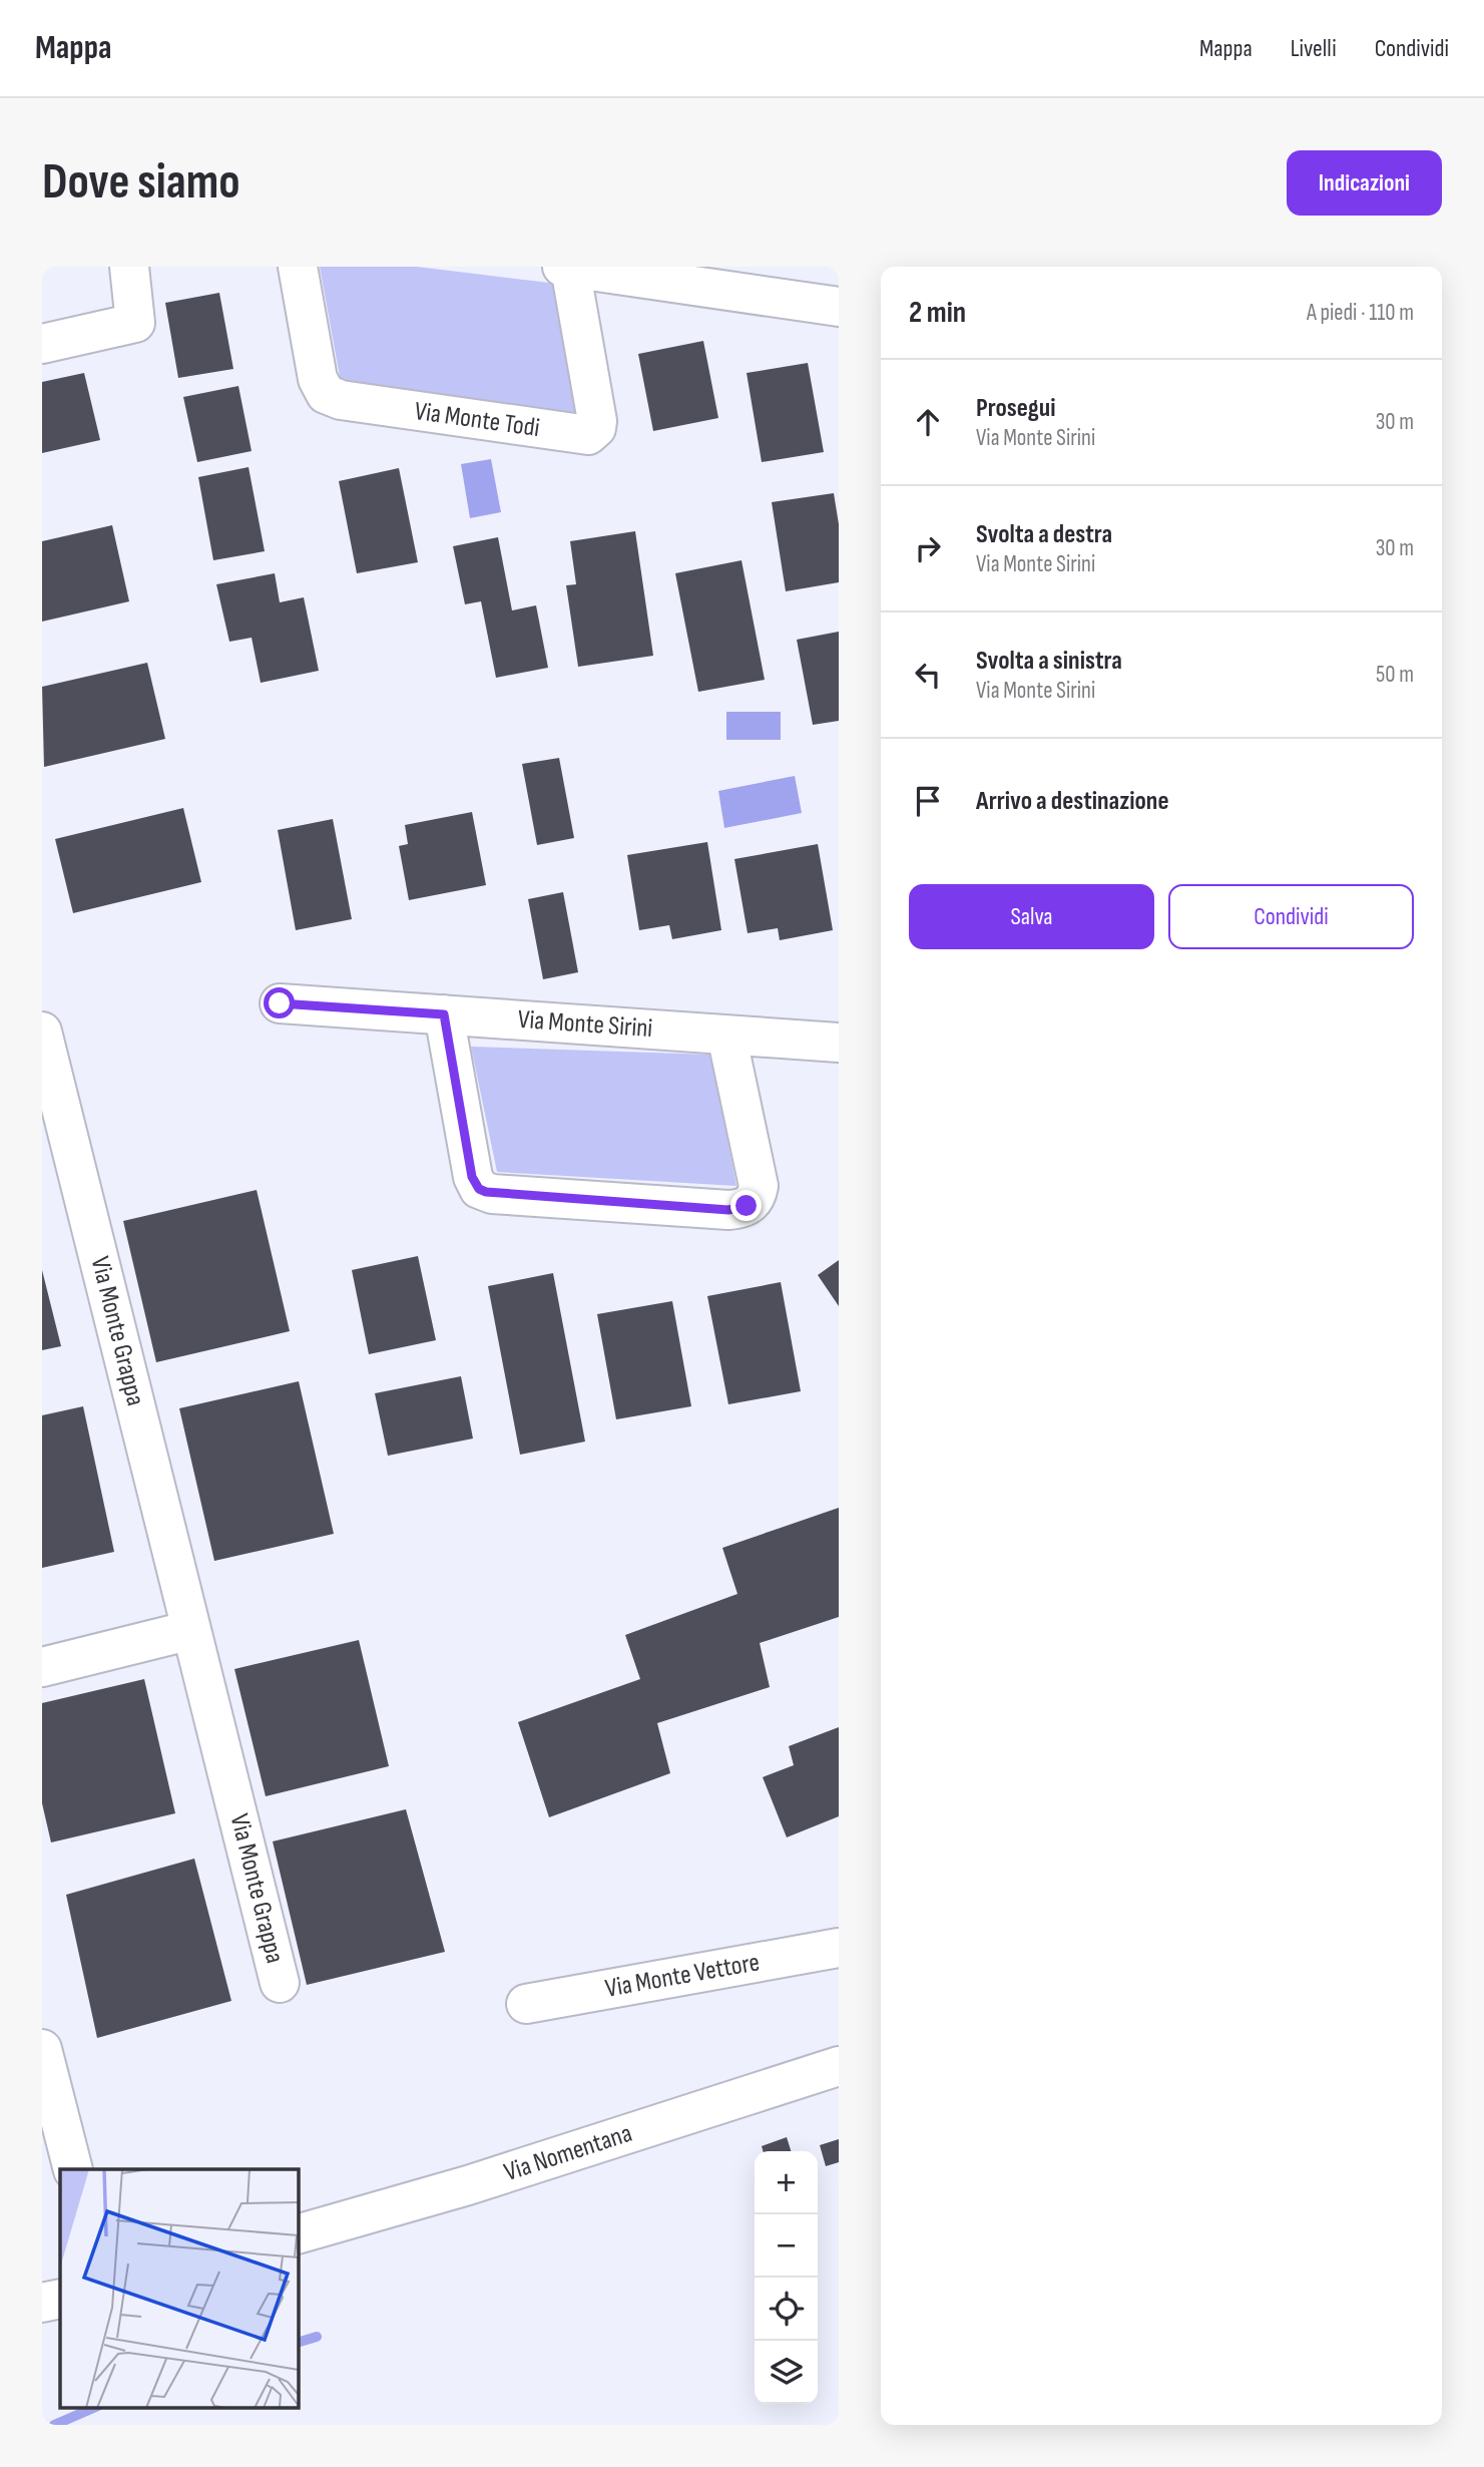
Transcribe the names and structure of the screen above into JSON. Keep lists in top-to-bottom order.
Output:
{
  "streets": {
    "street": [
      "Via Monte Todi",
      "Via Monte Sirini",
      "Via Monte Grappa",
      "Via Monte Vettore",
      "Via Nomentana"
    ]
  },
  "page": {
    "header": "Mappa",
    "nav": ["Mappa", "Livelli", "Condividi"],
    "buttons": [
      "Indicazioni",
      ["Salva", "Condividi"]
    ],
    "title": "Dove siamo",
    "heading": ["2 min", "A piedi · 110 m"],
    "list": [
      ["Prosegui", "Via Monte Sirini", "30 m"],
      ["Svolta a destra", "Via Monte Sirini", "30 m"],
      ["Svolta a sinistra", "Via Monte Sirini", "50 m"],
      "Arrivo a destinazione"
    ],
    "map_buttons": ["+", "−"]
  }
}
